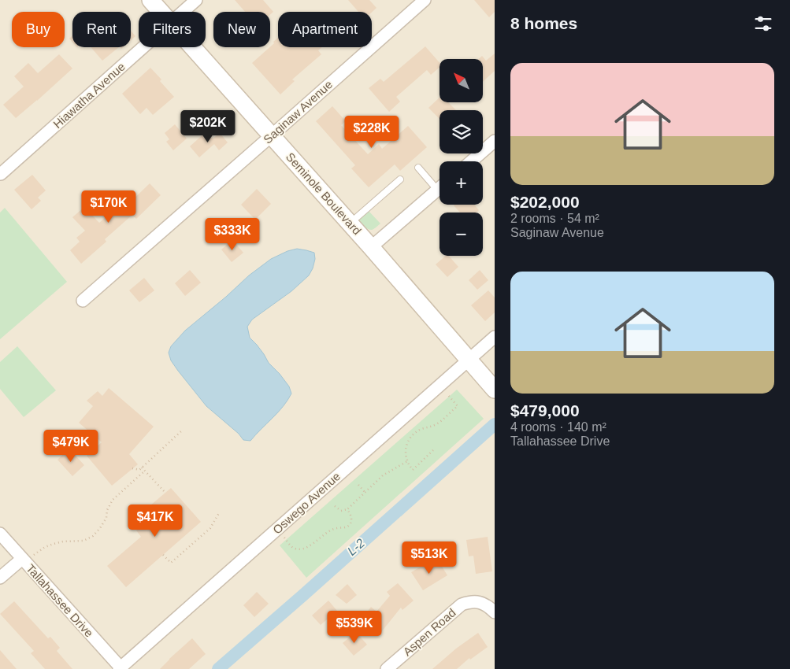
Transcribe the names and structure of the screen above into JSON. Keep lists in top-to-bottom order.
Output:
{
  "streets": {
    "street": [
      "Hiawatha Avenue",
      "Saginaw Avenue",
      "Seminole Boulevard",
      "Oswego Avenue",
      "Tallahassee Drive",
      "Aspen Road"
    ]
  },
  "crossings": [
    ["Saginaw Avenue", "Seminole Boulevard"],
    ["Seminole Boulevard", "Oswego Avenue"],
    ["Oswego Avenue", "Tallahassee Drive"]
  ],
  "water": ["L-2"],
  "north": "top left",
  "page": {
    "heading": "8 homes",
    "chip": [
      "Buy",
      "Rent",
      "Filters",
      "New",
      "Apartment"
    ],
    "list": [
      {
        "name": "$202,000",
        "note": "2 rooms · 54 m² · Saginaw Avenue"
      },
      {
        "name": "$479,000",
        "note": "4 rooms · 140 m² · Tallahassee Drive"
      }
    ],
    "map_buttons": ["+", "−"],
    "price": [
      "$202K",
      "$228K",
      "$170K",
      "$333K",
      "$479K",
      "$417K",
      "$513K",
      "$539K"
    ]
  }
}
